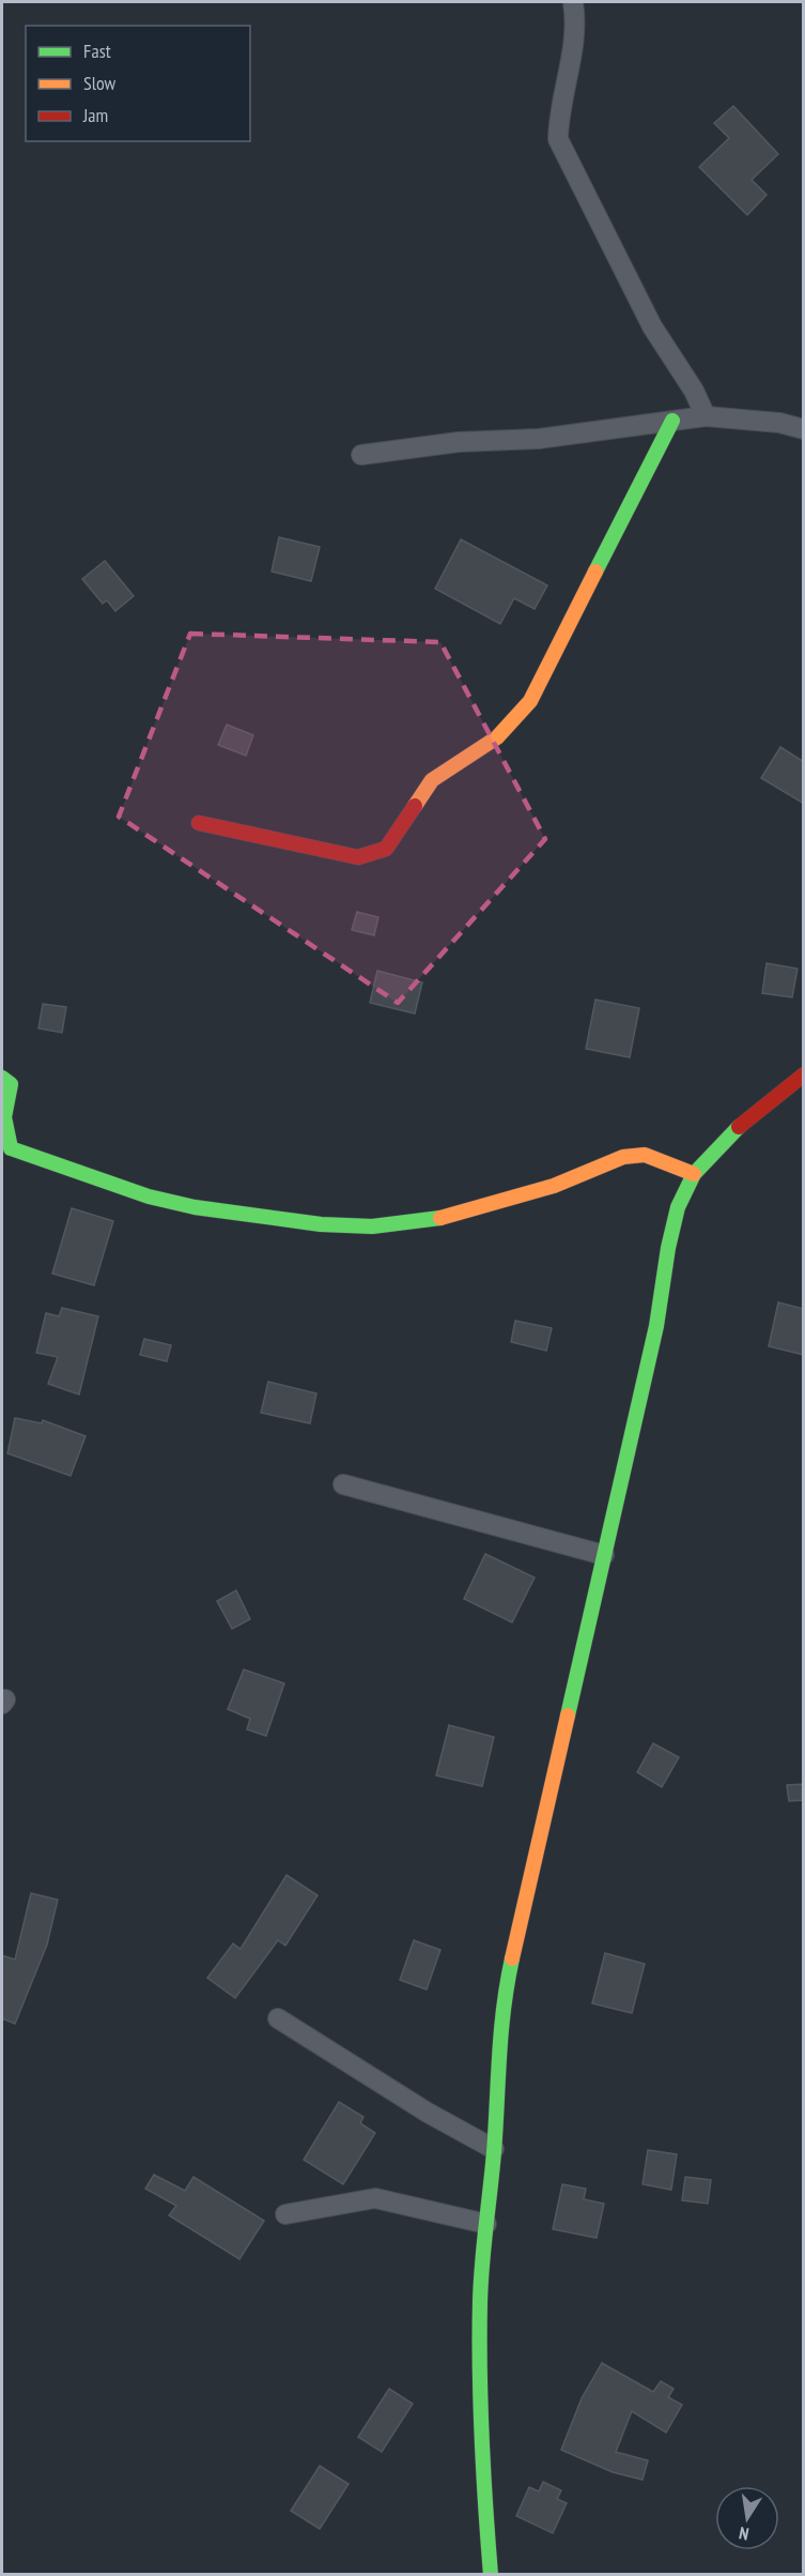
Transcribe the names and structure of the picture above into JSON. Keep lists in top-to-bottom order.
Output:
{
  "legend": ["Fast", "Slow", "Jam"],
  "north": "bottom"
}
